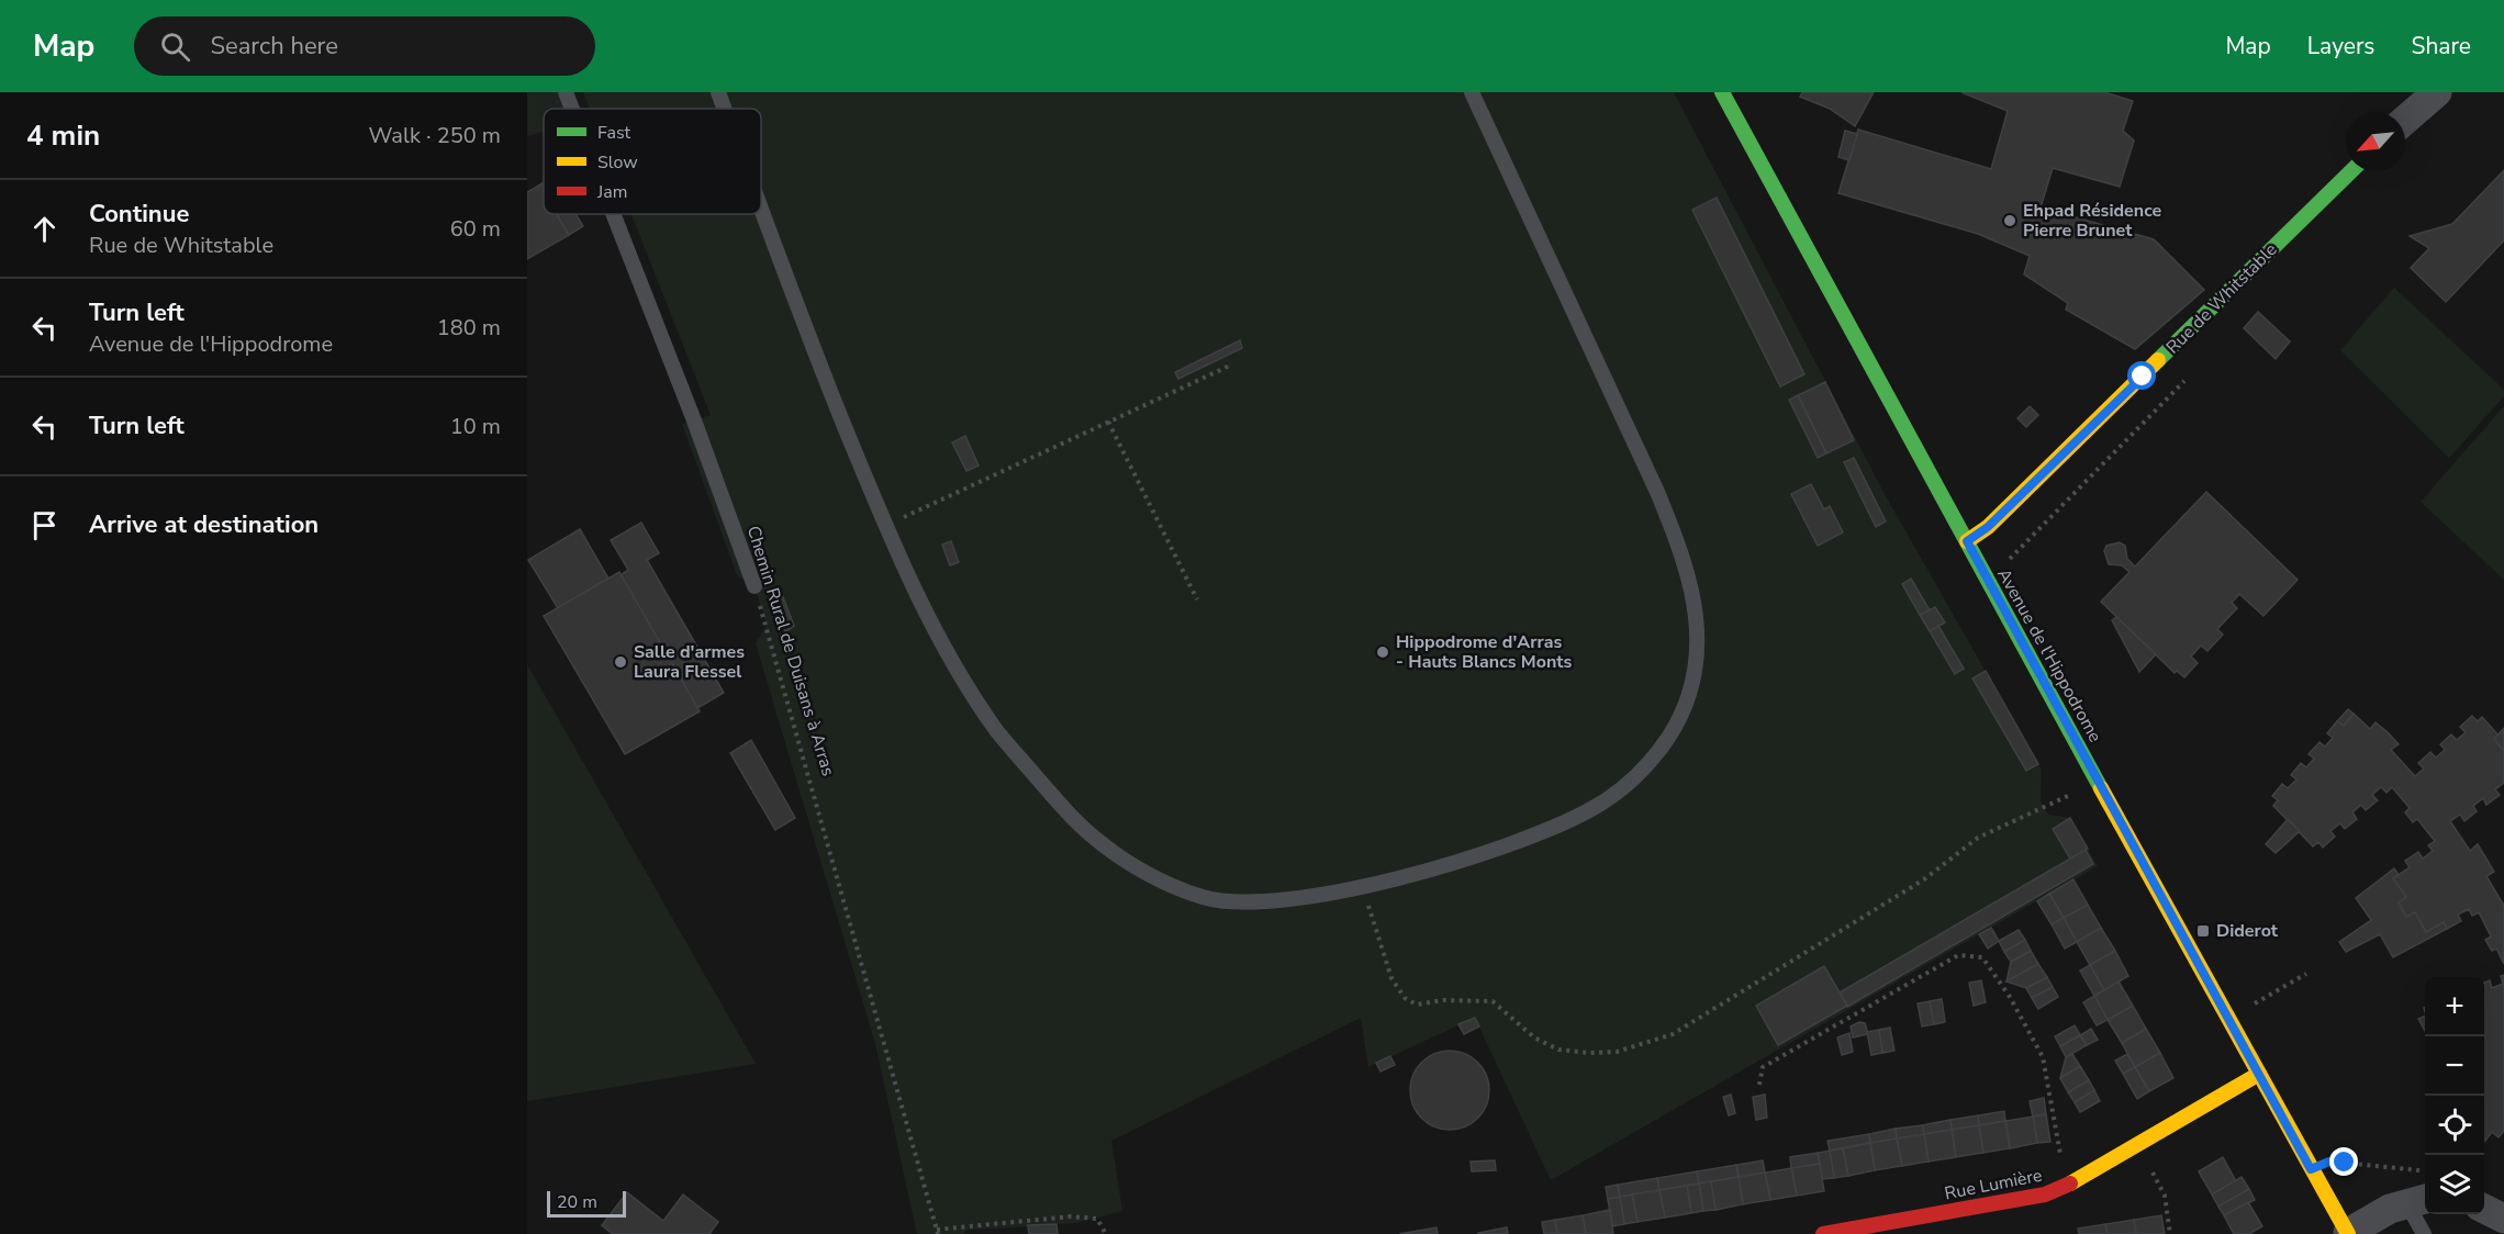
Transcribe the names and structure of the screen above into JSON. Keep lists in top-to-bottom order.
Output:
{
  "streets": {
    "street": ["Rue de Whitstable", "Avenue de l'Hippodrome", "Rue Lumière"],
    "lane": ["Chemin Rural de Duisans à Arras"]
  },
  "crossings": [
    ["Rue de Whitstable", "Avenue de l'Hippodrome"],
    ["Avenue de l'Hippodrome", "Rue Lumière"]
  ],
  "places": {
    "other": ["Ehpad Résidence Pierre Brunet", "Hippodrome d'Arras - Hauts Blancs Monts", "Salle d'armes Laura Flessel"],
    "transit": ["Diderot"]
  },
  "legend": ["Fast", "Slow", "Jam"],
  "scale_bar": "20 m",
  "north": "bottom left",
  "page": {
    "header": "Map",
    "search": "Search here",
    "nav": ["Map", "Layers", "Share"],
    "heading": ["4 min", "Walk · 250 m"],
    "list": [
      ["Continue", "Rue de Whitstable", "60 m"],
      ["Turn left", "Avenue de l'Hippodrome", "180 m"],
      ["Turn left", "10 m"],
      "Arrive at destination"
    ],
    "map_buttons": ["+", "−"],
    "scale": "20 m"
  }
}
